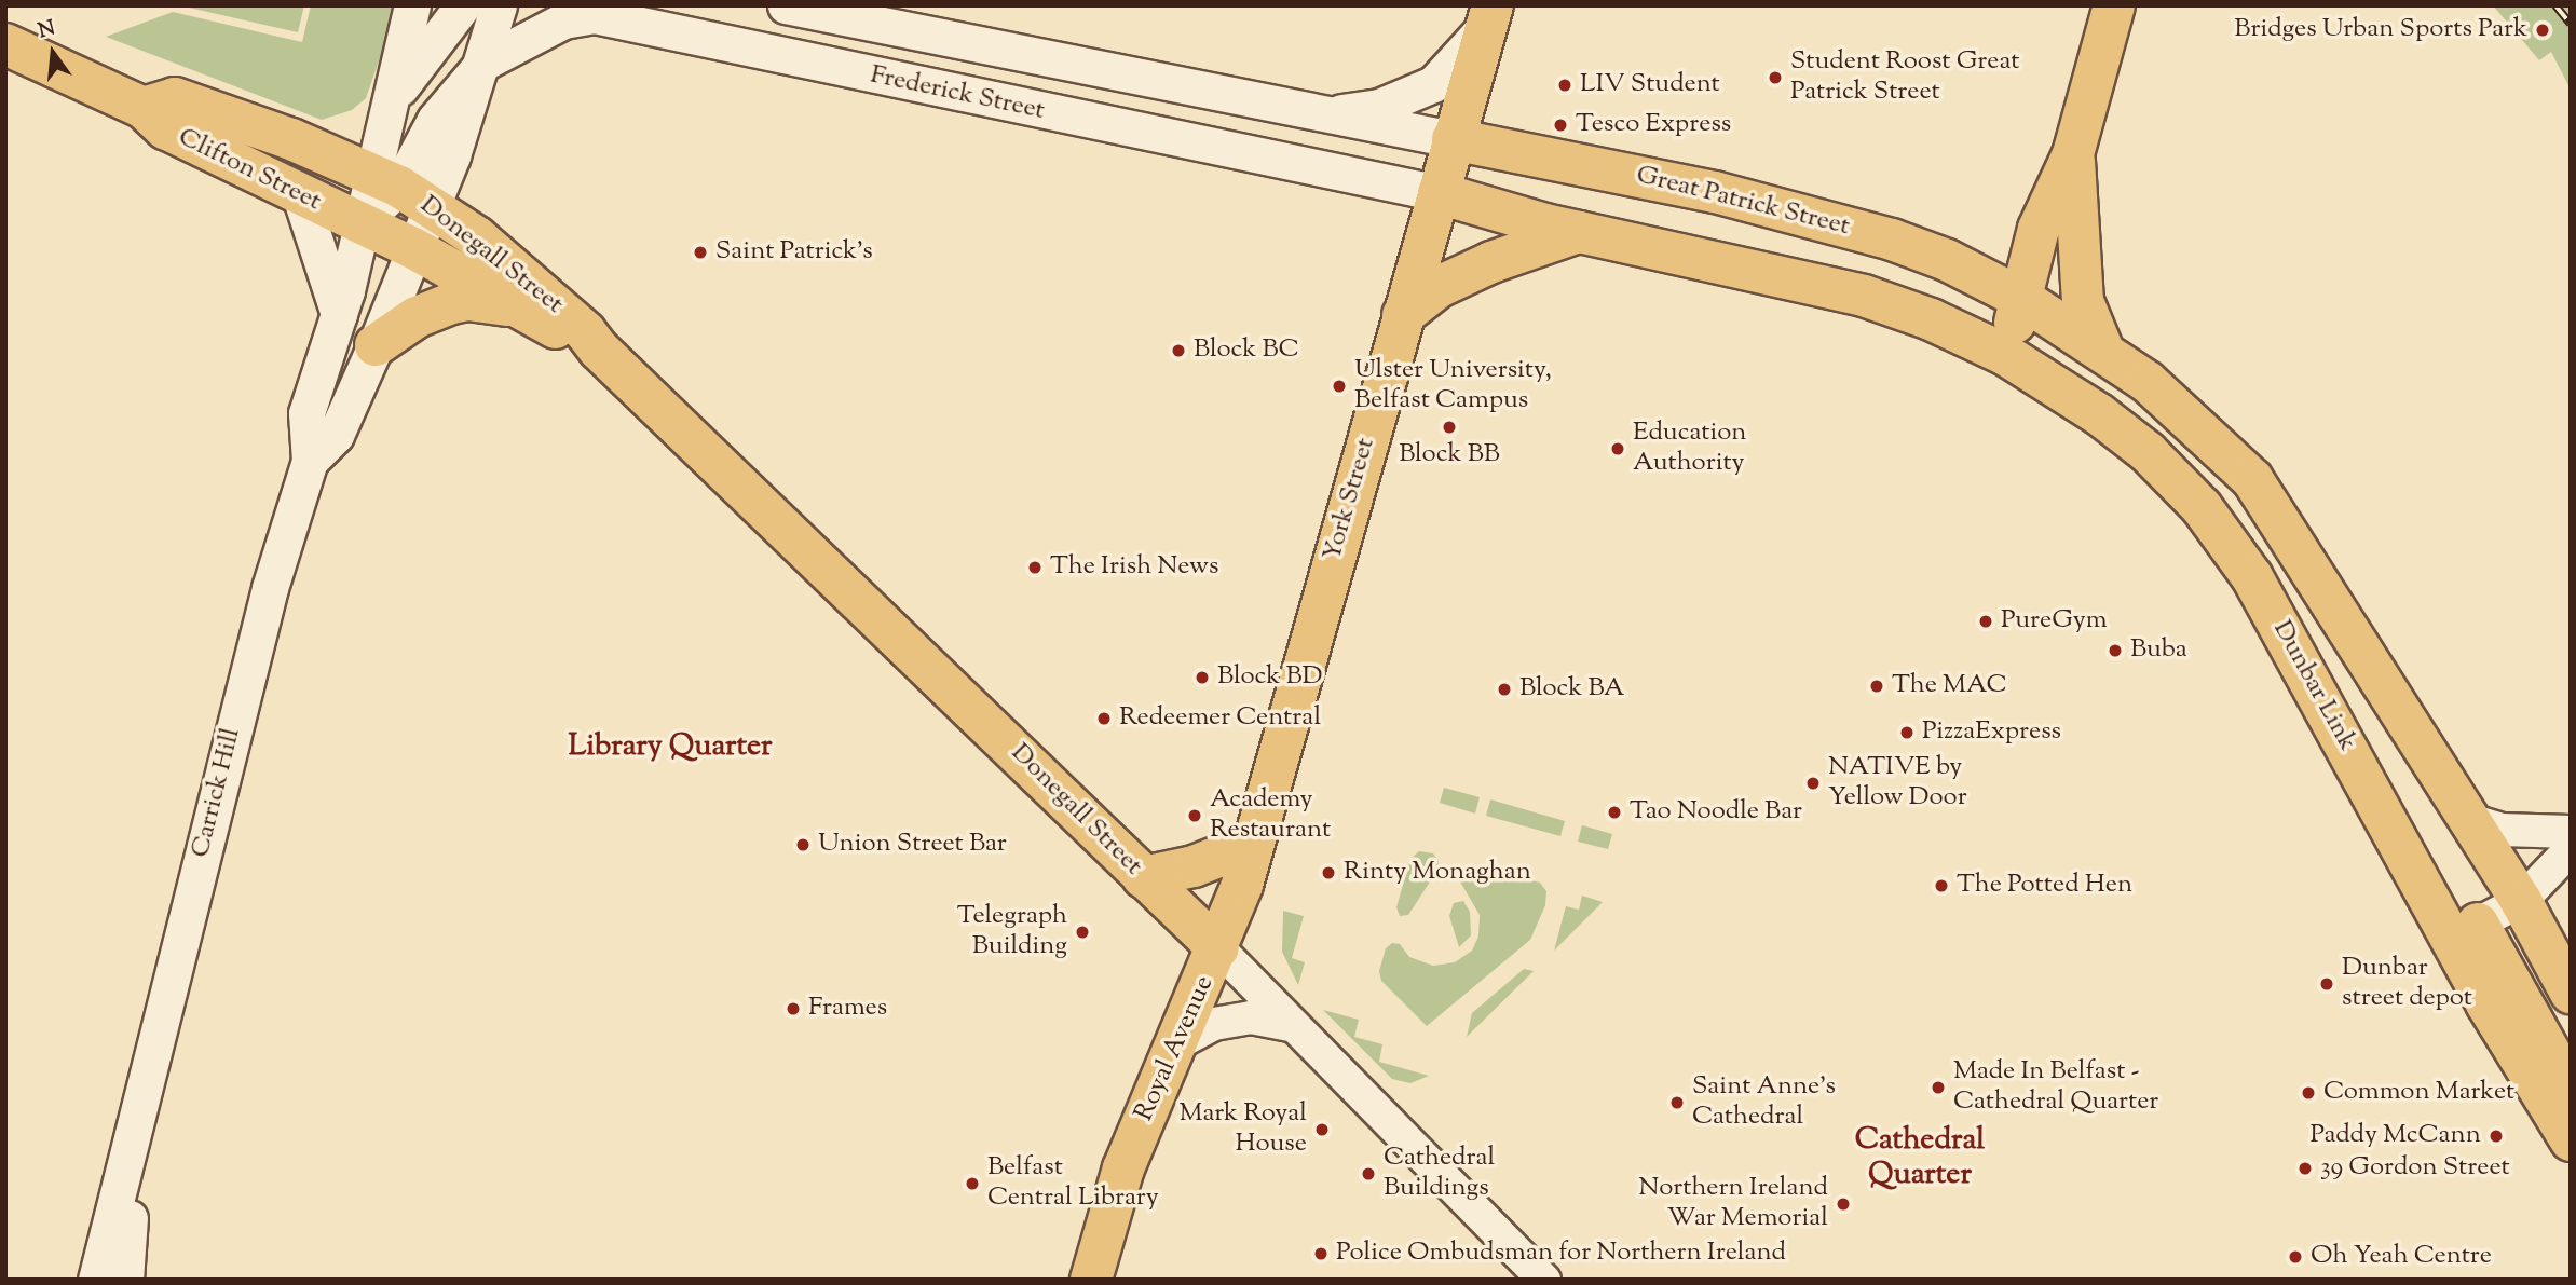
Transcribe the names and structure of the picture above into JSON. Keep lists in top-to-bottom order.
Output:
{
  "streets": {
    "main road": [
      "Frederick Street",
      "Clifton Street",
      "Great Patrick Street",
      "Donegall Street",
      "York Street",
      "Dunbar Link",
      "Carrick Hill",
      "Royal Avenue"
    ]
  },
  "crossings": [
    ["Frederick Street", "Great Patrick Street"],
    ["Frederick Street", "York Street"],
    ["Clifton Street", "Donegall Street"],
    ["Clifton Street", "Carrick Hill"],
    ["Great Patrick Street", "York Street"],
    ["Great Patrick Street", "Dunbar Link"],
    ["Donegall Street", "York Street"],
    ["Donegall Street", "Carrick Hill"],
    ["Donegall Street", "Royal Avenue"],
    ["York Street", "Royal Avenue"]
  ],
  "districts": ["Library Quarter", "Cathedral Quarter"],
  "places": [
    "Bridges Urban Sports Park",
    "Student Roost Great Patrick Street",
    "LIV Student",
    "Tesco Express",
    "Saint Patrick's",
    "Block BC",
    "Ulster University, Belfast Campus",
    "Block BB",
    "Education Authority",
    "The Irish News",
    "PureGym",
    "Buba",
    "Block BD",
    "The MAC",
    "Block BA",
    "Redeemer Central",
    "PizzaExpress",
    "NATIVE by Yellow Door",
    "Tao Noodle Bar",
    "Academy Restaurant",
    "Union Street Bar",
    "Rinty Monaghan",
    "The Potted Hen",
    "Telegraph Building",
    "Dunbar street depot",
    "Frames",
    "Made In Belfast - Cathedral Quarter",
    "Common Market",
    "Saint Anne's Cathedral",
    "Mark Royal House",
    "Paddy McCann",
    "39 Gordon Street",
    "Cathedral Buildings",
    "Belfast Central Library",
    "Northern Ireland War Memorial",
    "Police Ombudsman for Northern Ireland",
    "Oh Yeah Centre"
  ],
  "north": "top"
}
